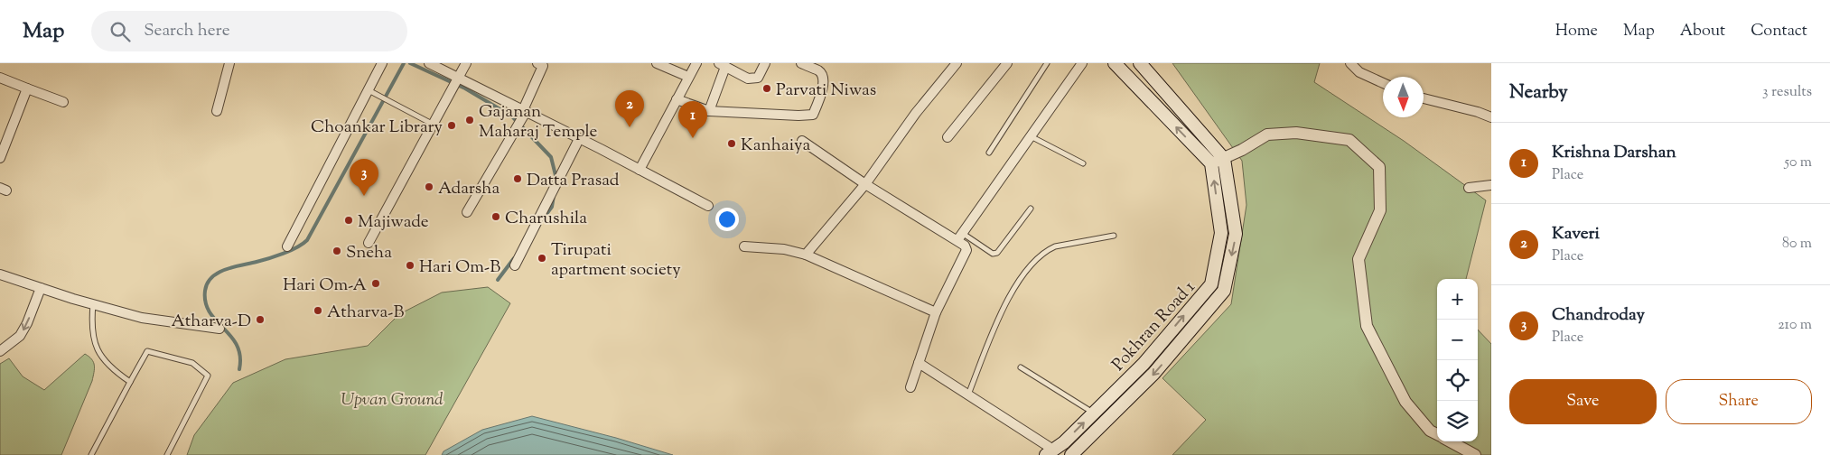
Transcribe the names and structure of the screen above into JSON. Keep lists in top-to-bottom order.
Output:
{
  "streets": {
    "main road": ["Pokhran Road 1"]
  },
  "parks": ["Upvan Ground"],
  "places": [
    "Parvati Niwas",
    "Gajanan Maharaj Temple",
    "Choankar Library",
    "Kanhaiya",
    "Datta Prasad",
    "Adarsha",
    "Charushila",
    "Majiwade",
    "Sneha",
    "Tirupati apartment society",
    "Hari Om-B",
    "Hari Om-A",
    "Atharva-B",
    "Atharva-D"
  ],
  "north": "bottom",
  "page": {
    "header": "Map",
    "search": "Search here",
    "nav": [
      "Home",
      "Map",
      "About",
      "Contact"
    ],
    "heading": ["Nearby", "3 results"],
    "pins": ["2", "1", "3"],
    "list": [
      {
        "mark": "1",
        "name": "Krishna Darshan",
        "note": "Place",
        "value": "50 m"
      },
      {
        "mark": "2",
        "name": "Kaveri",
        "note": "Place",
        "value": "80 m"
      },
      {
        "mark": "3",
        "name": "Chandroday",
        "note": "Place",
        "value": "210 m"
      }
    ],
    "map_buttons": ["+", "−"],
    "buttons": ["Save", "Share"]
  }
}
